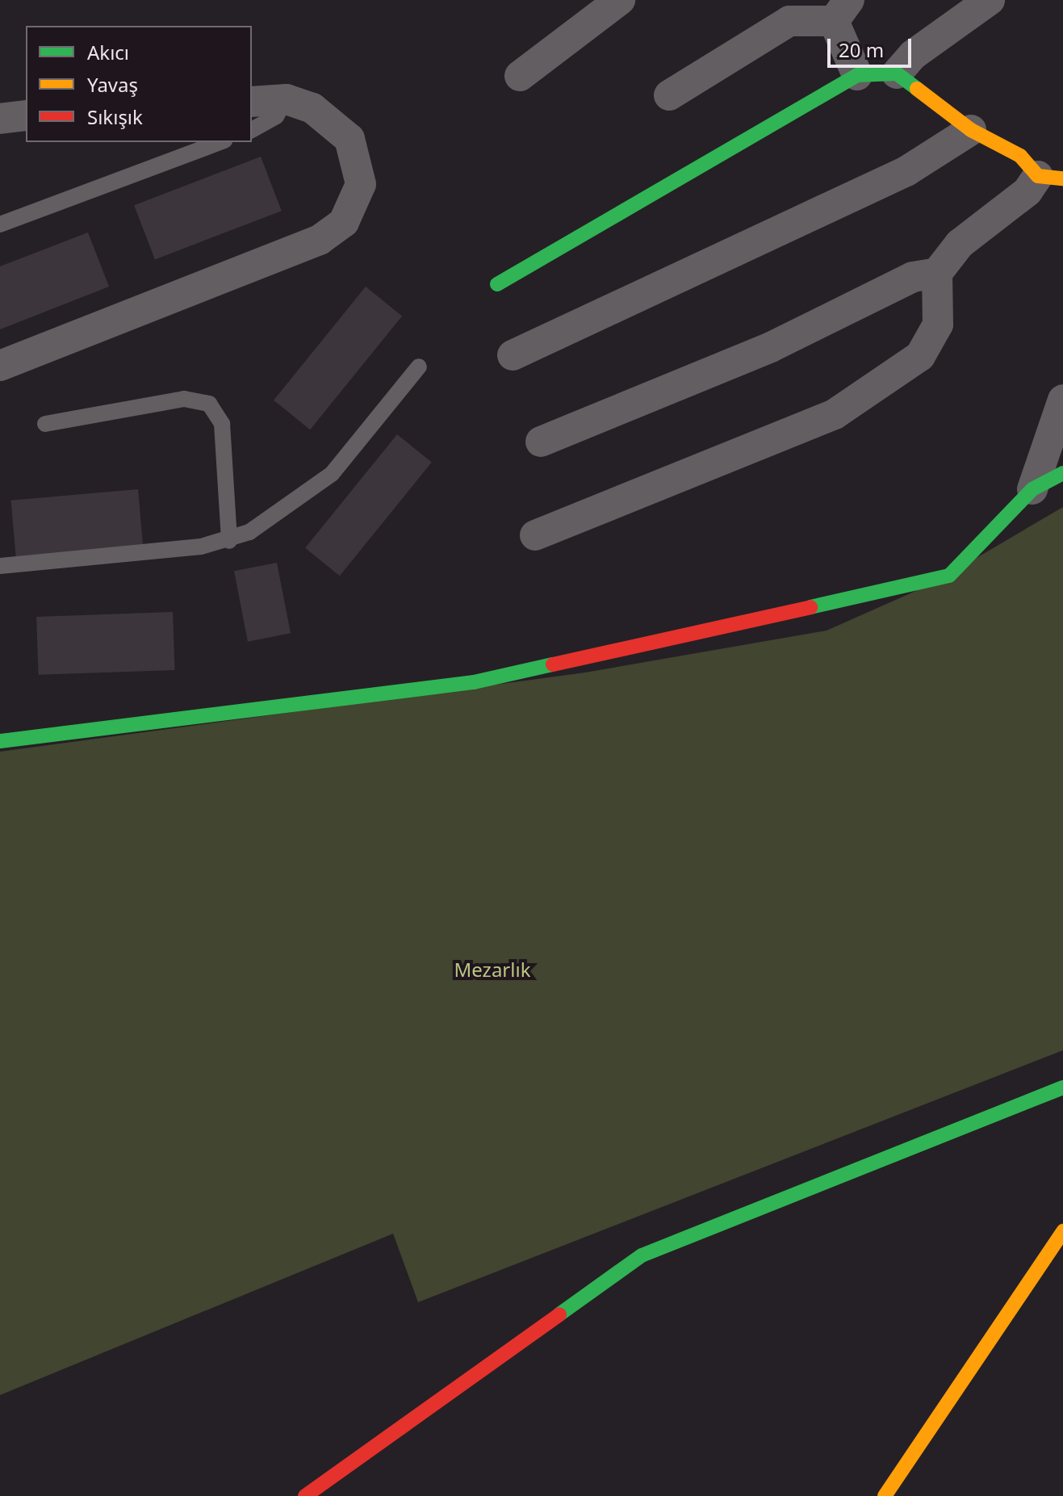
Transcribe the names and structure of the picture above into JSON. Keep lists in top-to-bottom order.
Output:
{
  "parks": ["Mezarlık"],
  "legend": ["Akıcı", "Yavaş", "Sıkışık"],
  "scale_bar": "20 m"
}
